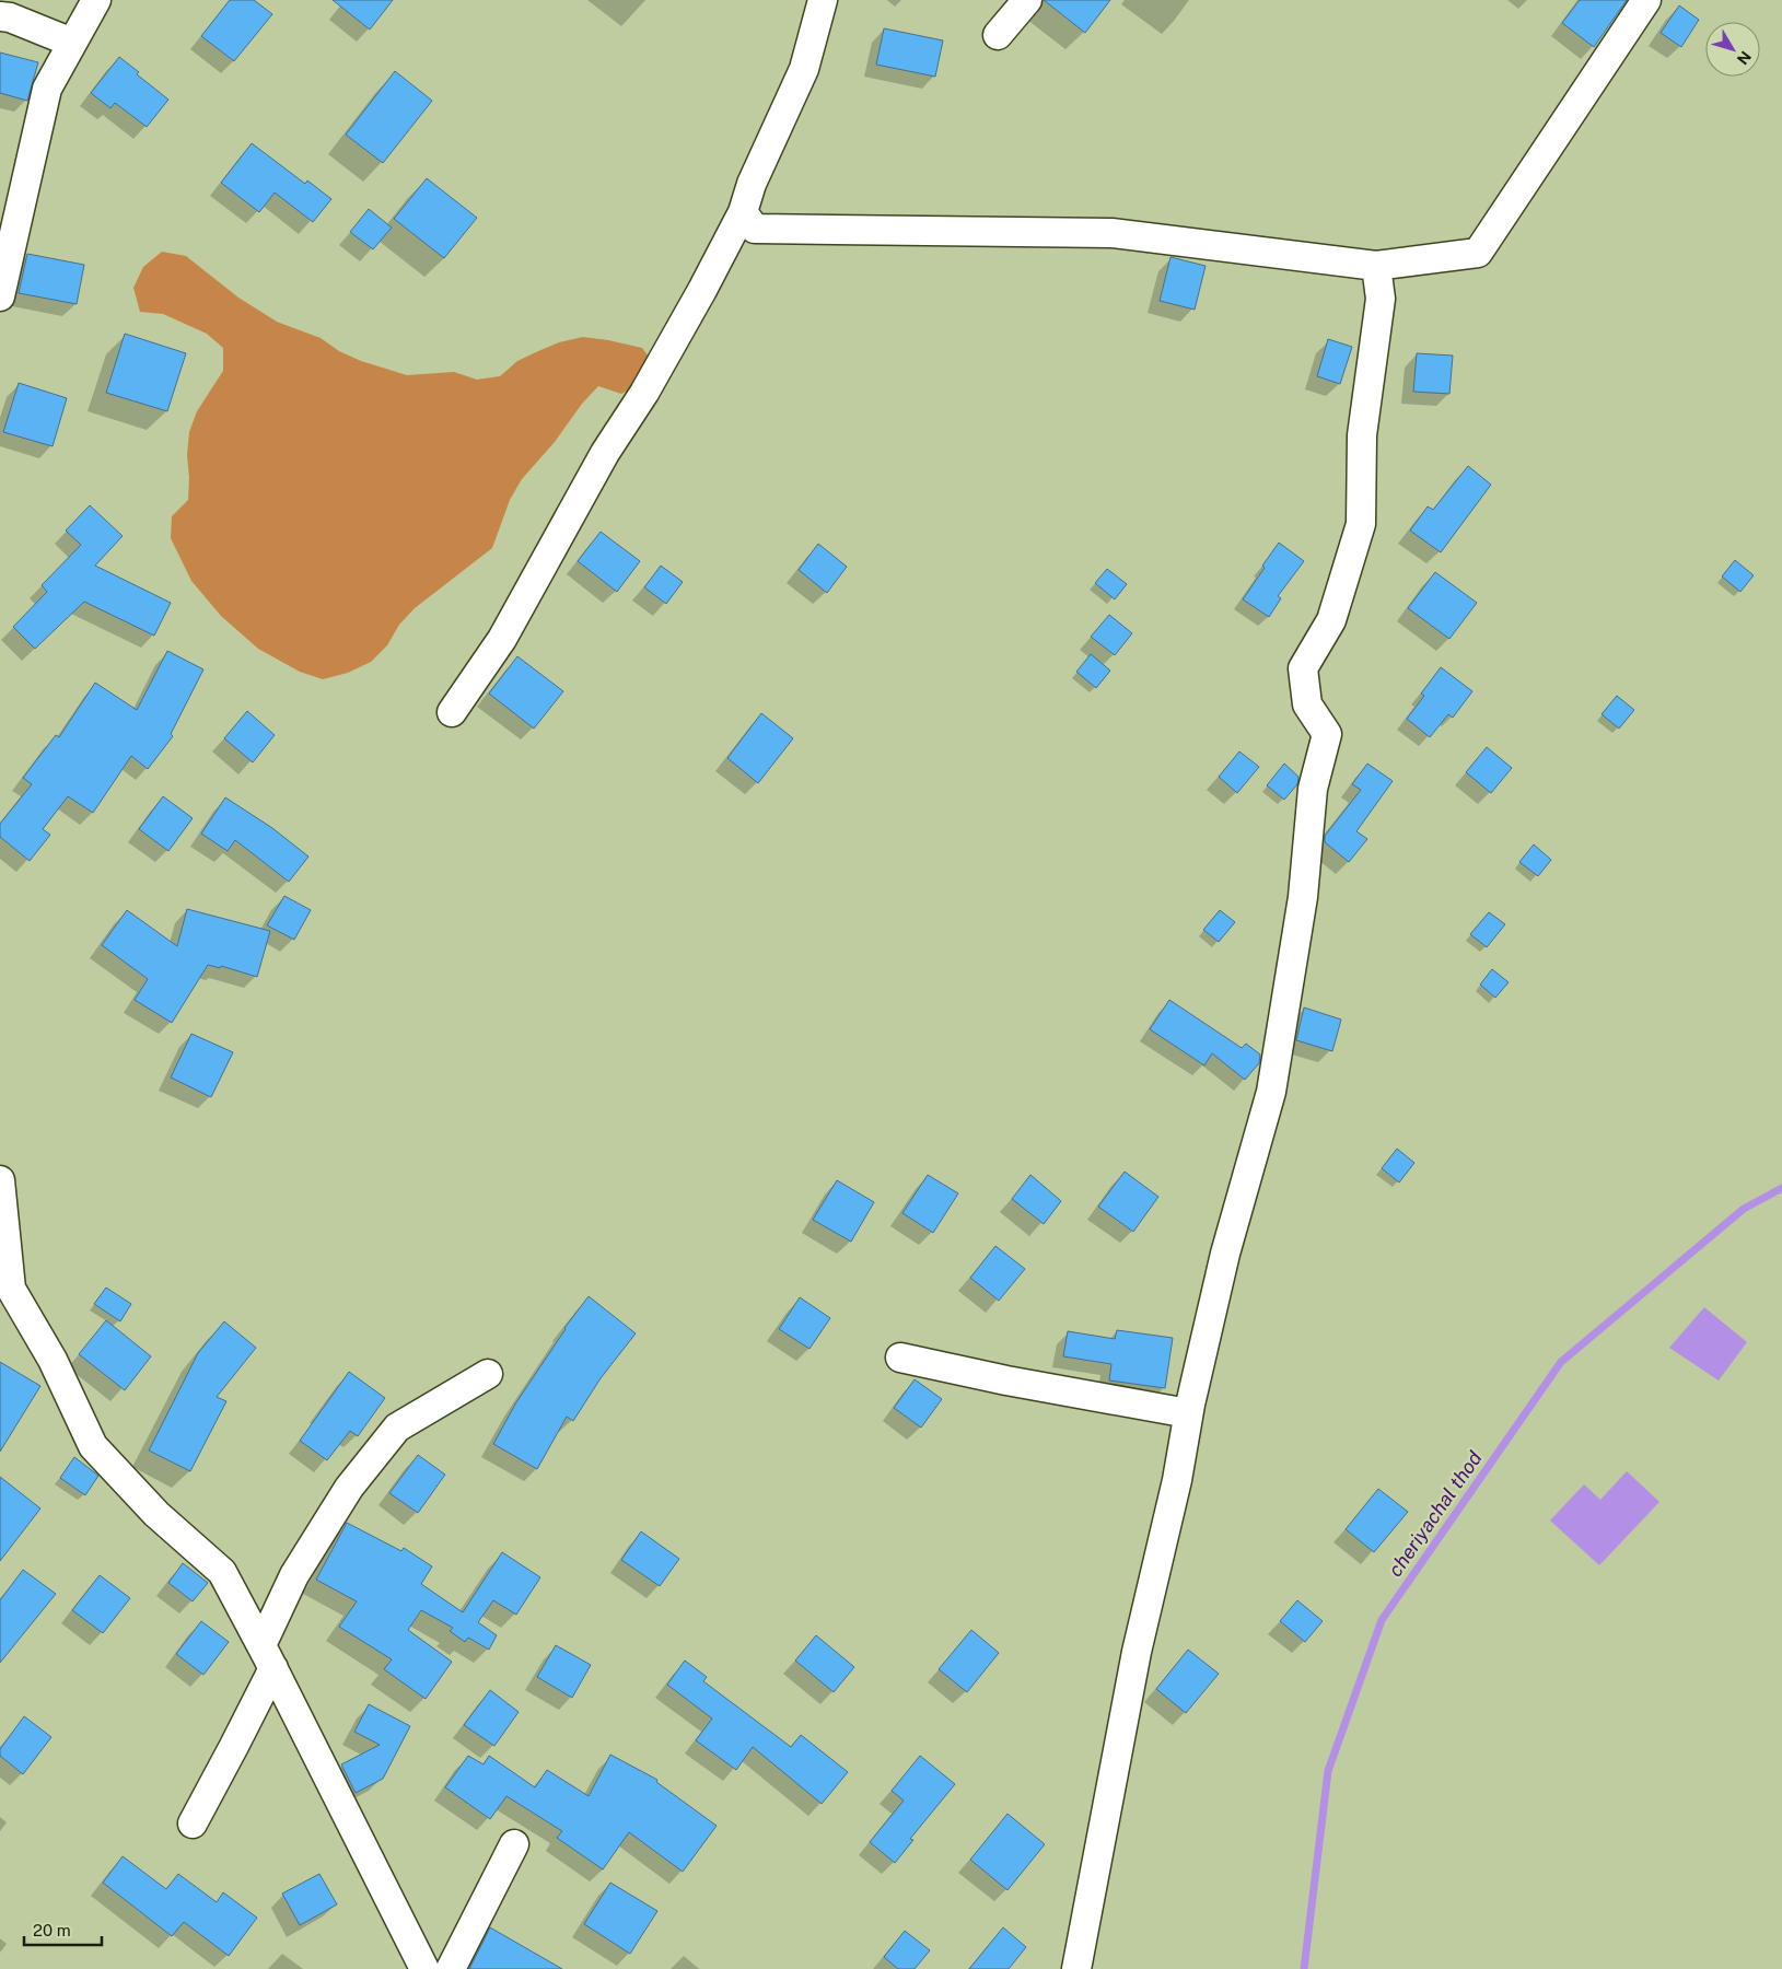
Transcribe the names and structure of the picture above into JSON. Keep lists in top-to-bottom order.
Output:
{
  "water": ["cheriyachal thod"],
  "scale_bar": "20 m",
  "north": "bottom right"
}
